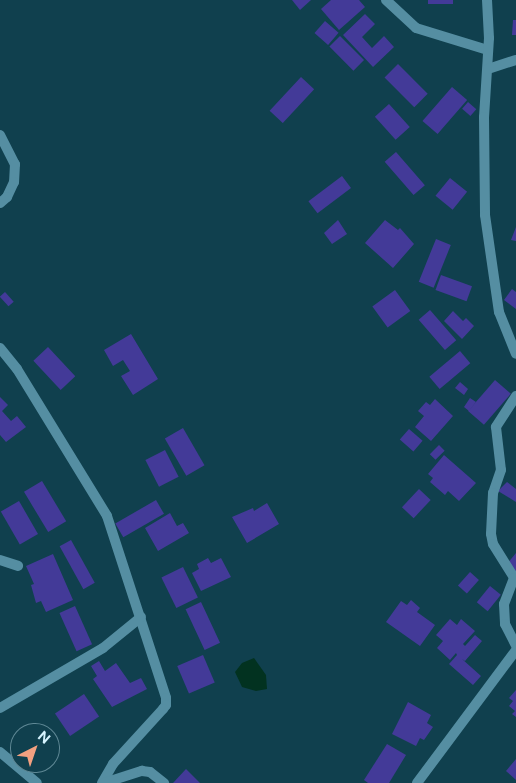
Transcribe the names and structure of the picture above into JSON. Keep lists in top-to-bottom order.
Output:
{
  "north": "top right"
}
